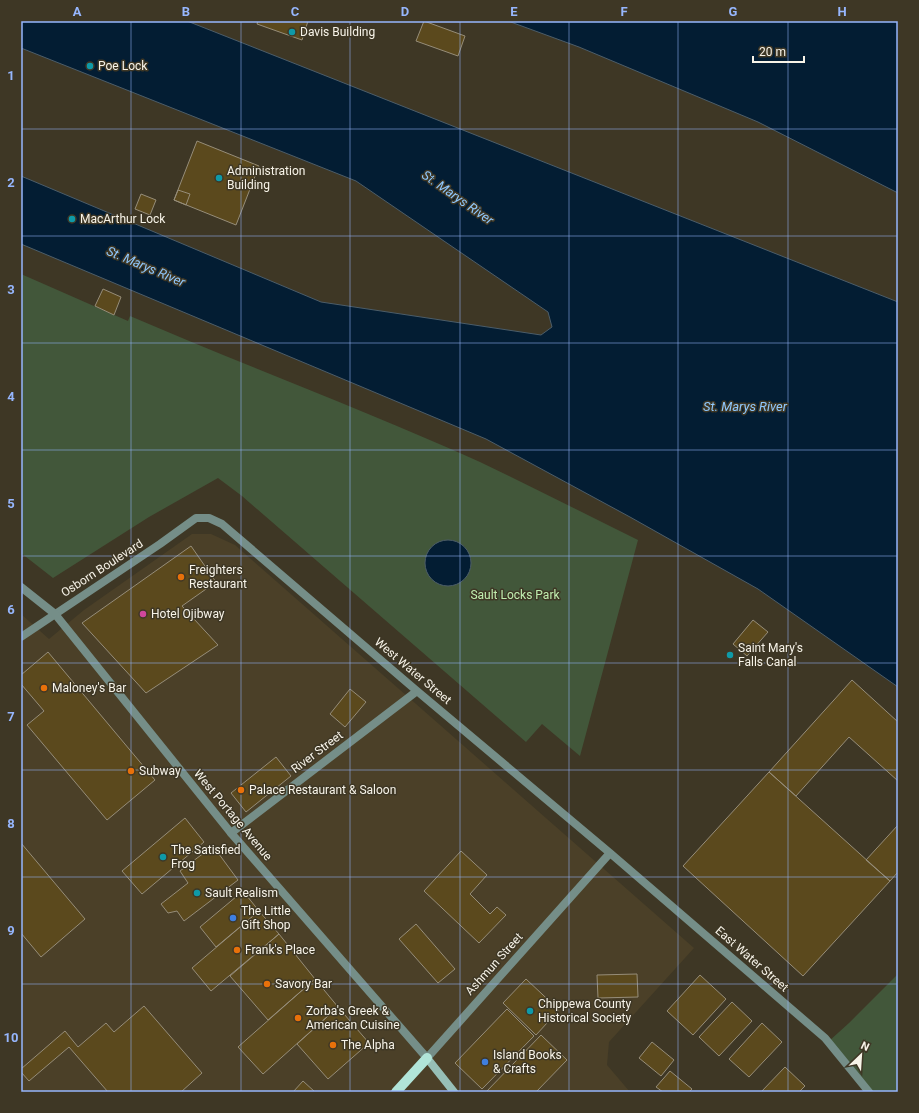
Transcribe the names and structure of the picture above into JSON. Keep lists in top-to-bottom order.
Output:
{
  "streets": {
    "main road": ["Ashmun Street"],
    "street": [
      "Osborn Boulevard",
      "West Water Street",
      "River Street",
      "West Portage Avenue",
      "East Water Street"
    ]
  },
  "crossings": [
    ["Osborn Boulevard", "West Water Street"],
    ["Osborn Boulevard", "West Portage Avenue"],
    ["West Water Street", "River Street"],
    ["West Water Street", "East Water Street"],
    ["West Water Street", "Ashmun Street"],
    ["River Street", "West Portage Avenue"],
    ["West Portage Avenue", "Ashmun Street"],
    ["East Water Street", "Ashmun Street"]
  ],
  "water": ["St. Marys River"],
  "parks": ["Sault Locks Park"],
  "places": [
    "Davis Building",
    "Poe Lock",
    "Administration Building",
    "MacArthur Lock",
    "Freighters Restaurant",
    "Hotel Ojibway",
    "Saint Mary's Falls Canal",
    "Maloney's Bar",
    "Subway",
    "Palace Restaurant & Saloon",
    "The Satisfied Frog",
    "Sault Realism",
    "The Little Gift Shop",
    "Frank's Place",
    "Savory Bar",
    "Chippewa County Historical Society",
    "Zorba's Greek & American Cuisine",
    "The Alpha",
    "Island Books & Crafts"
  ],
  "scale_bar": "20 m",
  "north": "top right",
  "grid": {
    "columns": [
      "A",
      "B",
      "C",
      "D",
      "E",
      "F",
      "G",
      "H"
    ],
    "rows": [
      "1",
      "2",
      "3",
      "4",
      "5",
      "6",
      "7",
      "8",
      "9",
      "10"
    ]
  }
}
